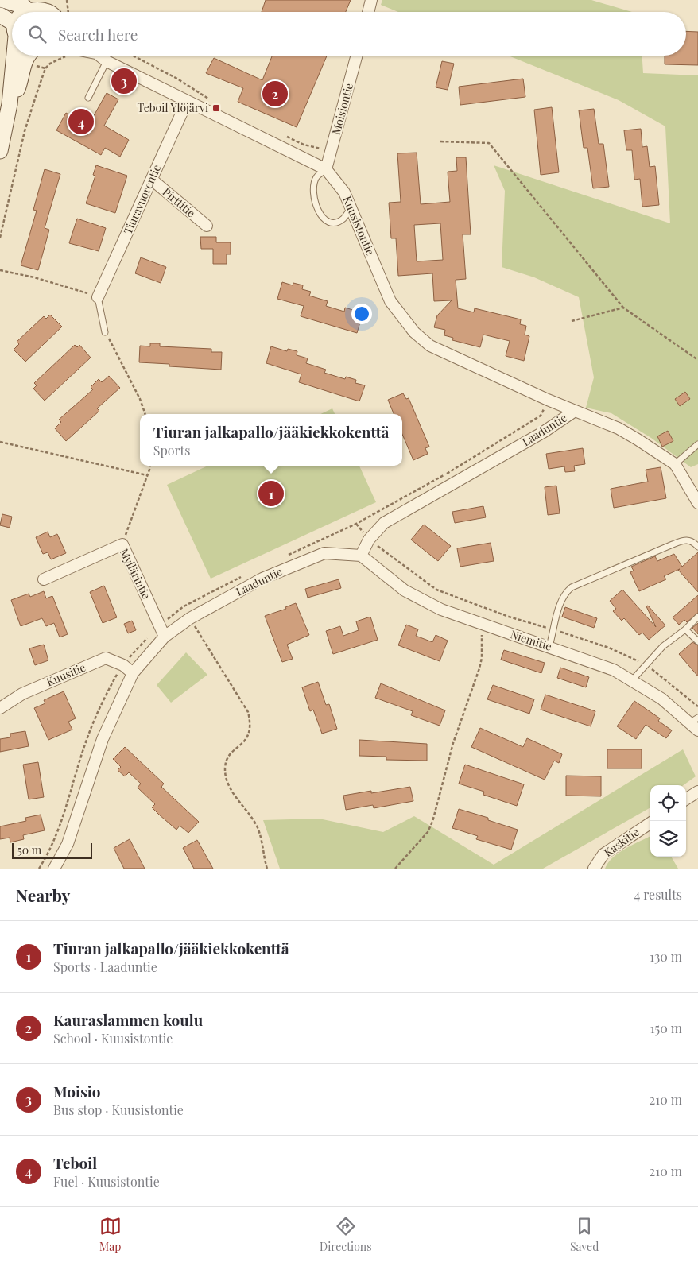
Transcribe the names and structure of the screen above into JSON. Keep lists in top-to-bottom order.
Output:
{
  "streets": {
    "street": [
      "Moisiontie",
      "Tiuravuorentie",
      "Pirttitie",
      "Kuusistontie",
      "Laaduntie",
      "Myllärintie",
      "Niemitie",
      "Kuusitie",
      "Kaskitie"
    ]
  },
  "crossings": [
    ["Moisiontie", "Kuusistontie"],
    ["Tiuravuorentie", "Pirttitie"],
    ["Tiuravuorentie", "Kuusistontie"],
    ["Kuusistontie", "Laaduntie"],
    ["Laaduntie", "Myllärintie"],
    ["Laaduntie", "Niemitie"],
    ["Laaduntie", "Kuusitie"]
  ],
  "places": {
    "transit": ["Teboil Ylöjärvi"]
  },
  "scale_bar": "50 m",
  "page": {
    "search": "Search here",
    "pins": [
      "3",
      "2",
      "4",
      "1"
    ],
    "popup": ["Tiuran jalkapallo/jääkiekkokenttä", "Sports"],
    "scale": "50 m",
    "heading": ["Nearby", "4 results"],
    "list": [
      {
        "mark": "1",
        "name": "Tiuran jalkapallo/jääkiekkokenttä",
        "note": "Sports · Laaduntie",
        "value": "130 m"
      },
      {
        "mark": "2",
        "name": "Kauraslammen koulu",
        "note": "School · Kuusistontie",
        "value": "150 m"
      },
      {
        "mark": "3",
        "name": "Moisio",
        "note": "Bus stop · Kuusistontie",
        "value": "210 m"
      },
      {
        "mark": "4",
        "name": "Teboil",
        "note": "Fuel · Kuusistontie",
        "value": "210 m"
      }
    ],
    "nav": ["Map", "Directions", "Saved"]
  }
}
